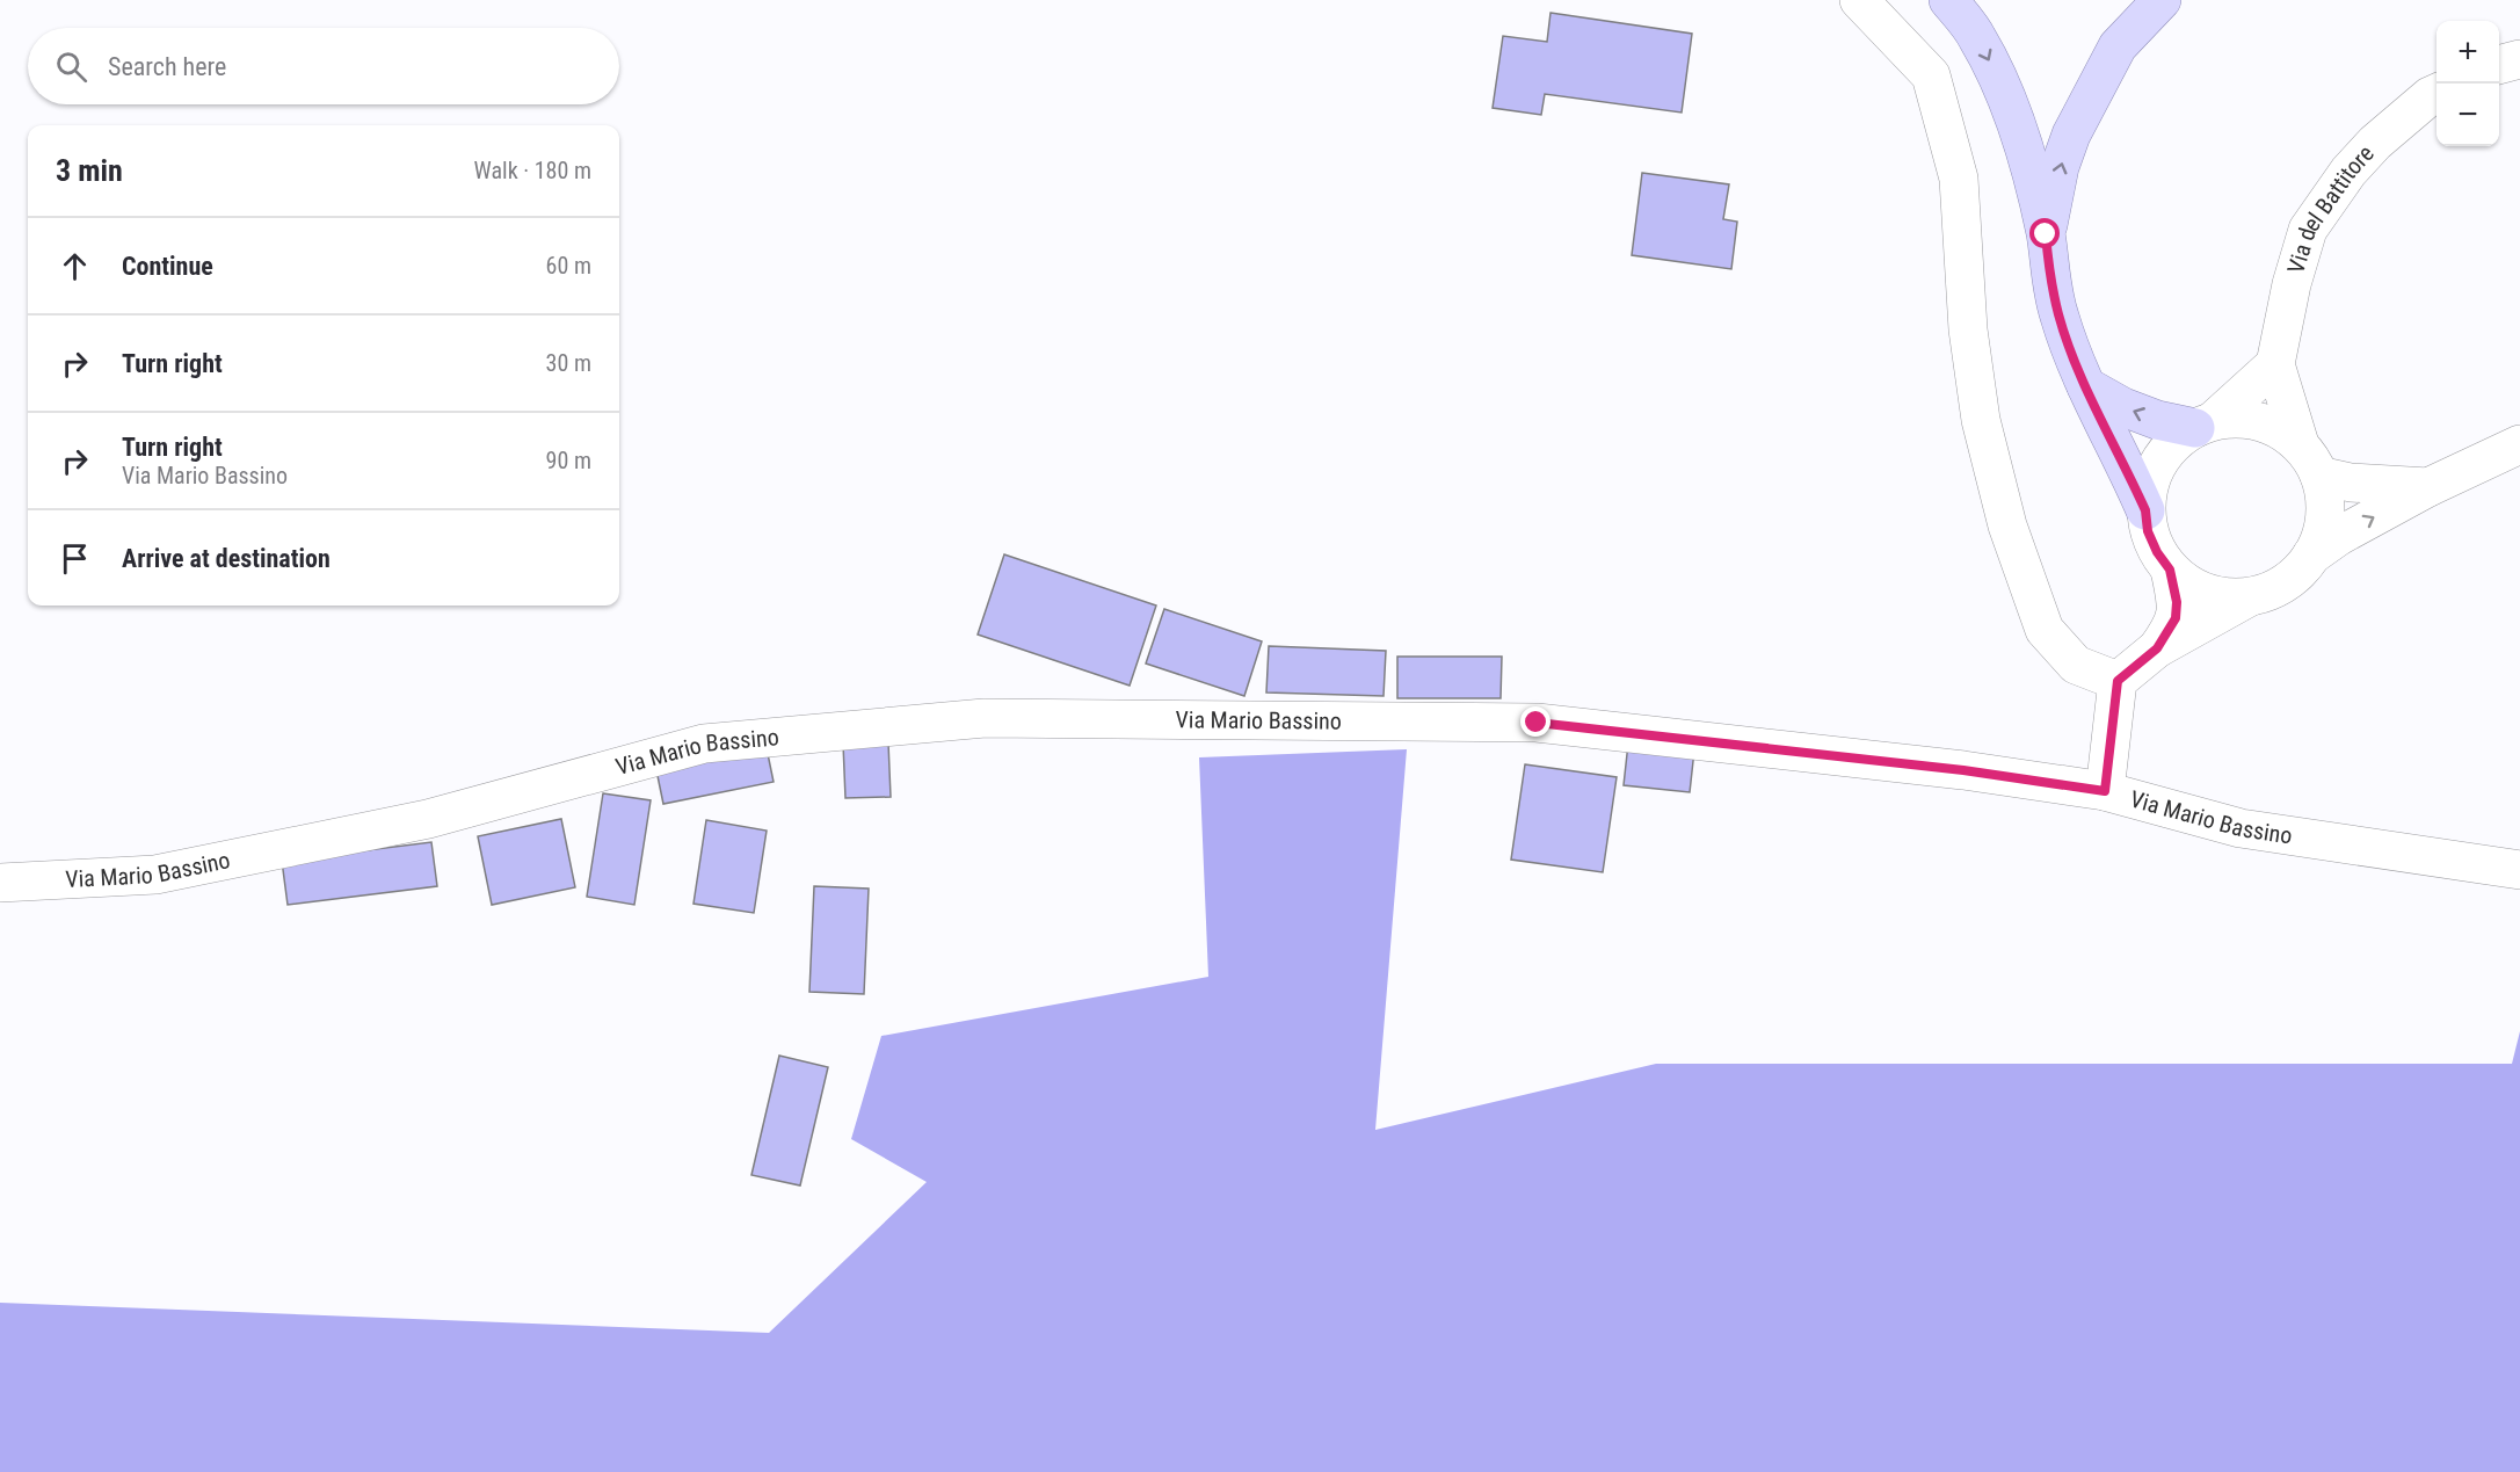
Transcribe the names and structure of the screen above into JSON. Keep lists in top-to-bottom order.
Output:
{
  "streets": {
    "street": ["Via del Battitore", "Via Mario Bassino"]
  },
  "page": {
    "map_buttons": ["+", "−"],
    "search": "Search here",
    "heading": ["3 min", "Walk · 180 m"],
    "list": [
      ["Continue", "60 m"],
      ["Turn right", "30 m"],
      ["Turn right", "Via Mario Bassino", "90 m"],
      "Arrive at destination"
    ]
  }
}
